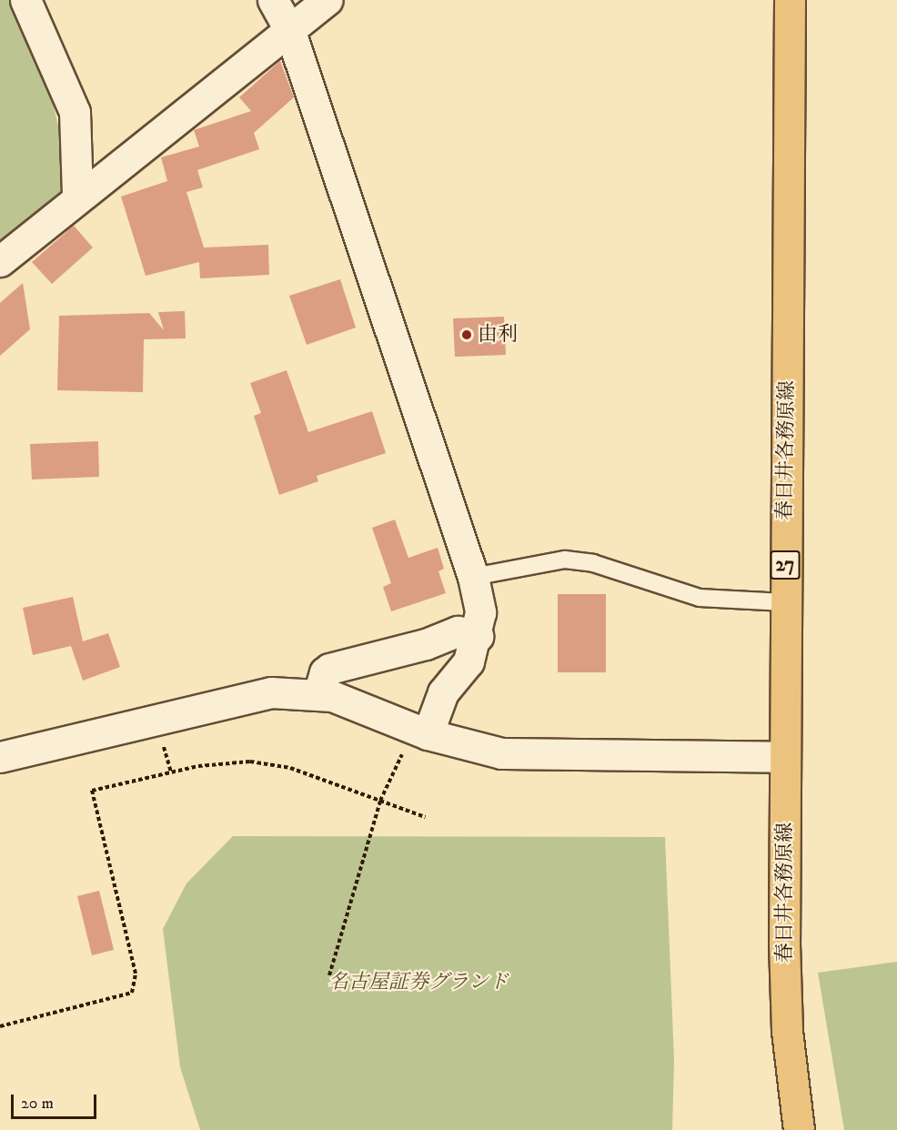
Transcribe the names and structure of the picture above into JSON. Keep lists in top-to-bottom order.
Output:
{
  "streets": {
    "main road": ["春日井各務原線", "27"]
  },
  "parks": ["名古屋証券グランド"],
  "places": ["由利"],
  "scale_bar": "20 m"
}
